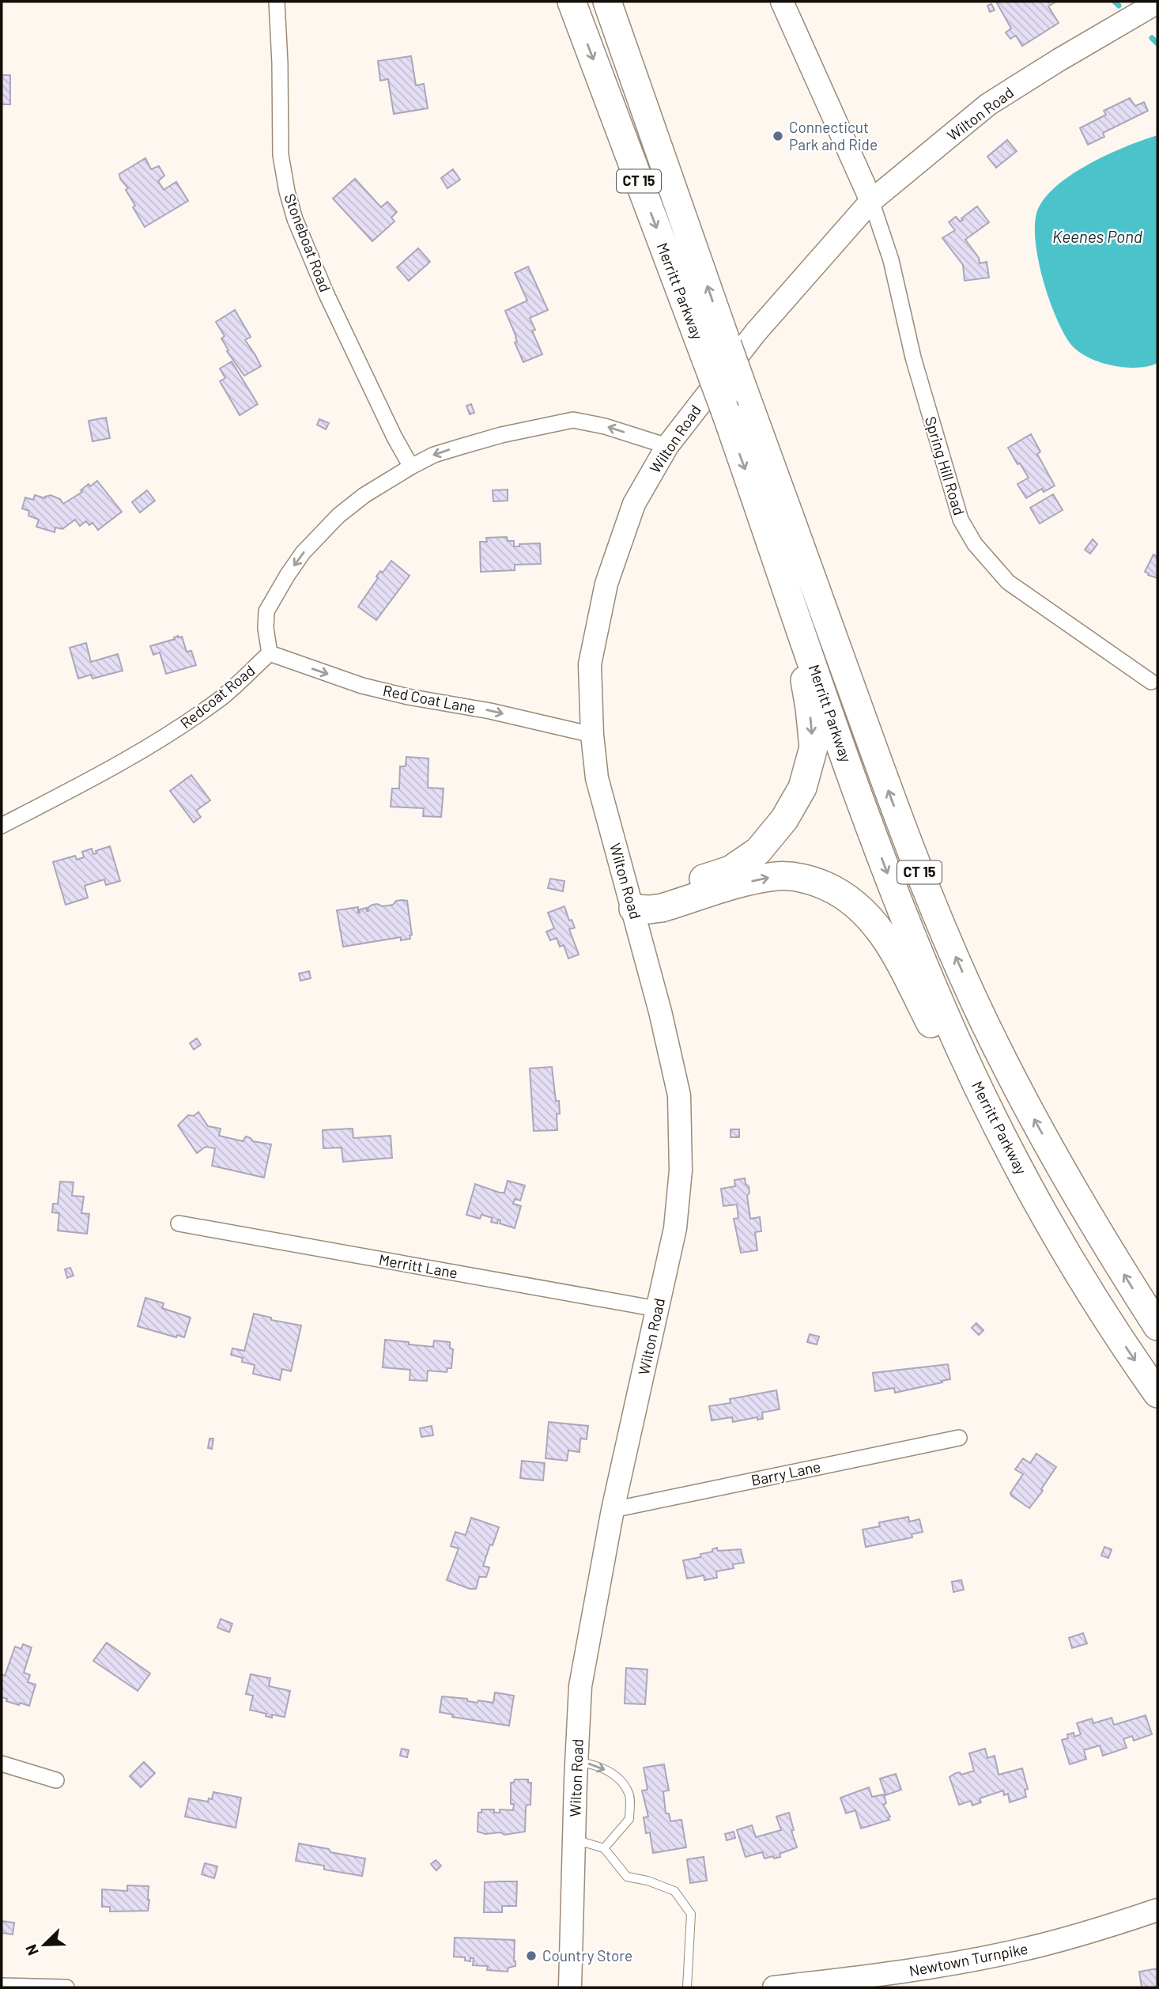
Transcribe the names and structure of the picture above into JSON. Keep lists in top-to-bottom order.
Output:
{
  "streets": {
    "highway": ["CT 15", "Merritt Parkway"],
    "main road": ["Wilton Road", "Newtown Turnpike"],
    "street": [
      "Stoneboat Road",
      "Spring Hill Road",
      "Redcoat Road",
      "Red Coat Lane",
      "Merritt Lane",
      "Barry Lane"
    ]
  },
  "crossings": [
    ["Wilton Road", "Spring Hill Road"],
    ["Wilton Road", "Redcoat Road"],
    ["Wilton Road", "Red Coat Lane"],
    ["Wilton Road", "Merritt Lane"],
    ["Wilton Road", "Barry Lane"],
    ["Stoneboat Road", "Redcoat Road"],
    ["Redcoat Road", "Red Coat Lane"]
  ],
  "one_way": ["Redcoat Road", "Red Coat Lane"],
  "water": ["Keenes Pond"],
  "places": ["Connecticut Park and Ride", "Country Store"],
  "north": "bottom left"
}
